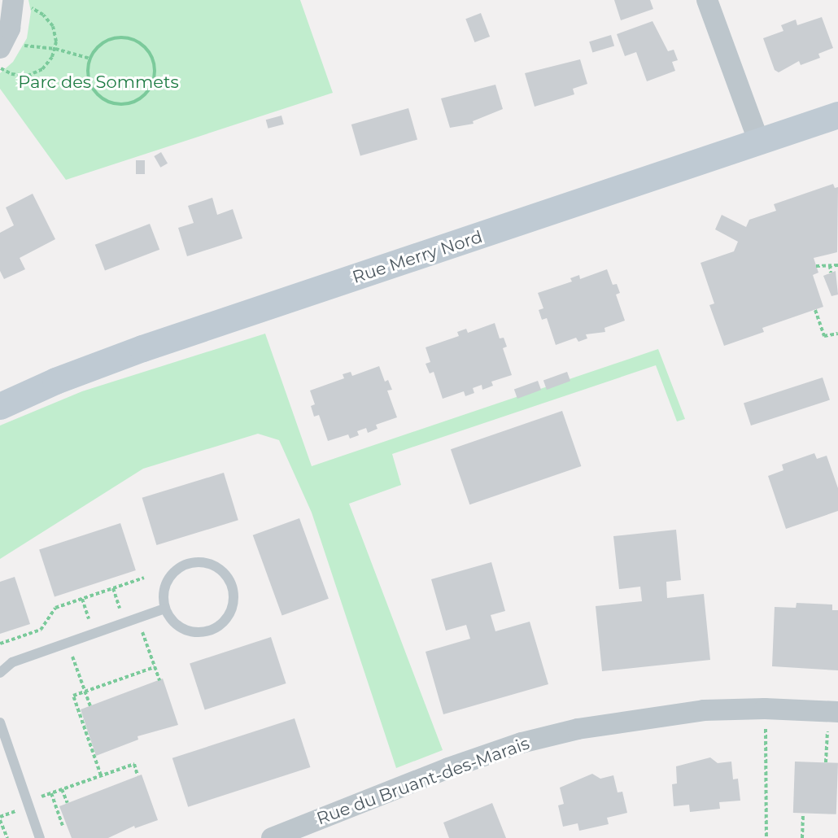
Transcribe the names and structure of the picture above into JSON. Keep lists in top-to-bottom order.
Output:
{
  "streets": {
    "main road": ["Rue Merry Nord"],
    "street": ["Rue du Bruant-des-Marais"]
  },
  "parks": ["Parc des Sommets"]
}
